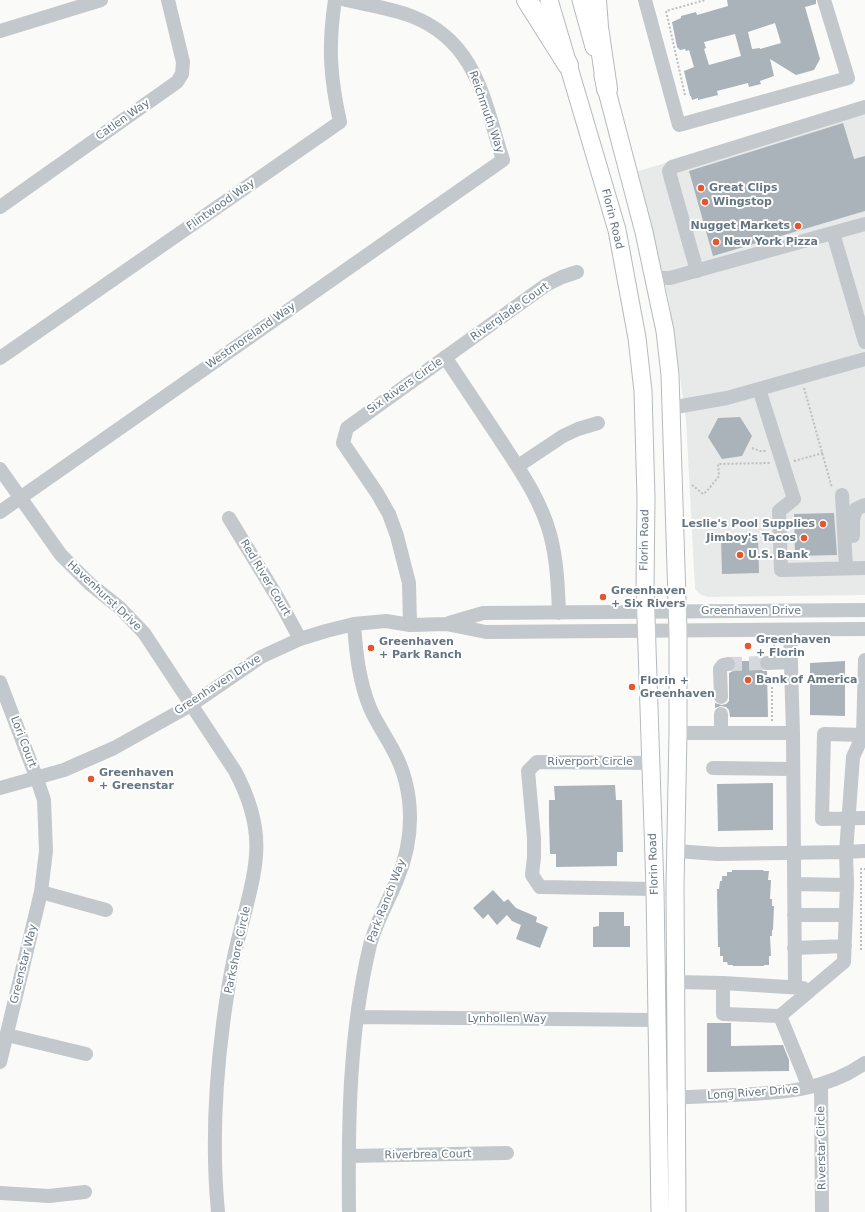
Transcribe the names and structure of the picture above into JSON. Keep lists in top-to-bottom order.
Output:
{
  "streets": {
    "main road": ["Florin Road"],
    "street": [
      "Reichmuth Way",
      "Catlen Way",
      "Flintwood Way",
      "Riverglade Court",
      "Westmoreland Way",
      "Six Rivers Circle",
      "Red River Court",
      "Havenhurst Drive",
      "Greenhaven Drive",
      "Lori Court",
      "Riverport Circle",
      "Park Ranch Way",
      "Parkshore Circle",
      "Greenstar Way",
      "Lynhollen Way",
      "Long River Drive",
      "Riverstar Circle",
      "Riverbrea Court"
    ]
  },
  "crossings": [
    ["Reichmuth Way", "Westmoreland Way"],
    ["Florin Road", "Greenhaven Drive"],
    ["Florin Road", "Riverport Circle"],
    ["Florin Road", "Lynhollen Way"],
    ["Florin Road", "Long River Drive"],
    ["Riverglade Court", "Six Rivers Circle"],
    ["Westmoreland Way", "Havenhurst Drive"],
    ["Six Rivers Circle", "Greenhaven Drive"],
    ["Red River Court", "Greenhaven Drive"],
    ["Havenhurst Drive", "Greenhaven Drive"],
    ["Havenhurst Drive", "Parkshore Circle"],
    ["Greenhaven Drive", "Lori Court"],
    ["Greenhaven Drive", "Park Ranch Way"],
    ["Greenhaven Drive", "Parkshore Circle"],
    ["Greenhaven Drive", "Greenstar Way"],
    ["Lori Court", "Greenstar Way"],
    ["Park Ranch Way", "Lynhollen Way"],
    ["Park Ranch Way", "Riverbrea Court"],
    ["Long River Drive", "Riverstar Circle"]
  ],
  "places": [
    "Great Clips",
    "Wingstop",
    "Nugget Markets",
    "New York Pizza",
    "Leslie's Pool Supplies",
    "Jimboy's Tacos",
    "U.S. Bank",
    "Greenhaven + Six Rivers",
    "Greenhaven + Florin",
    "Greenhaven + Park Ranch",
    "Bank of America",
    "Florin + Greenhaven",
    "Greenhaven + Greenstar"
  ]
}
